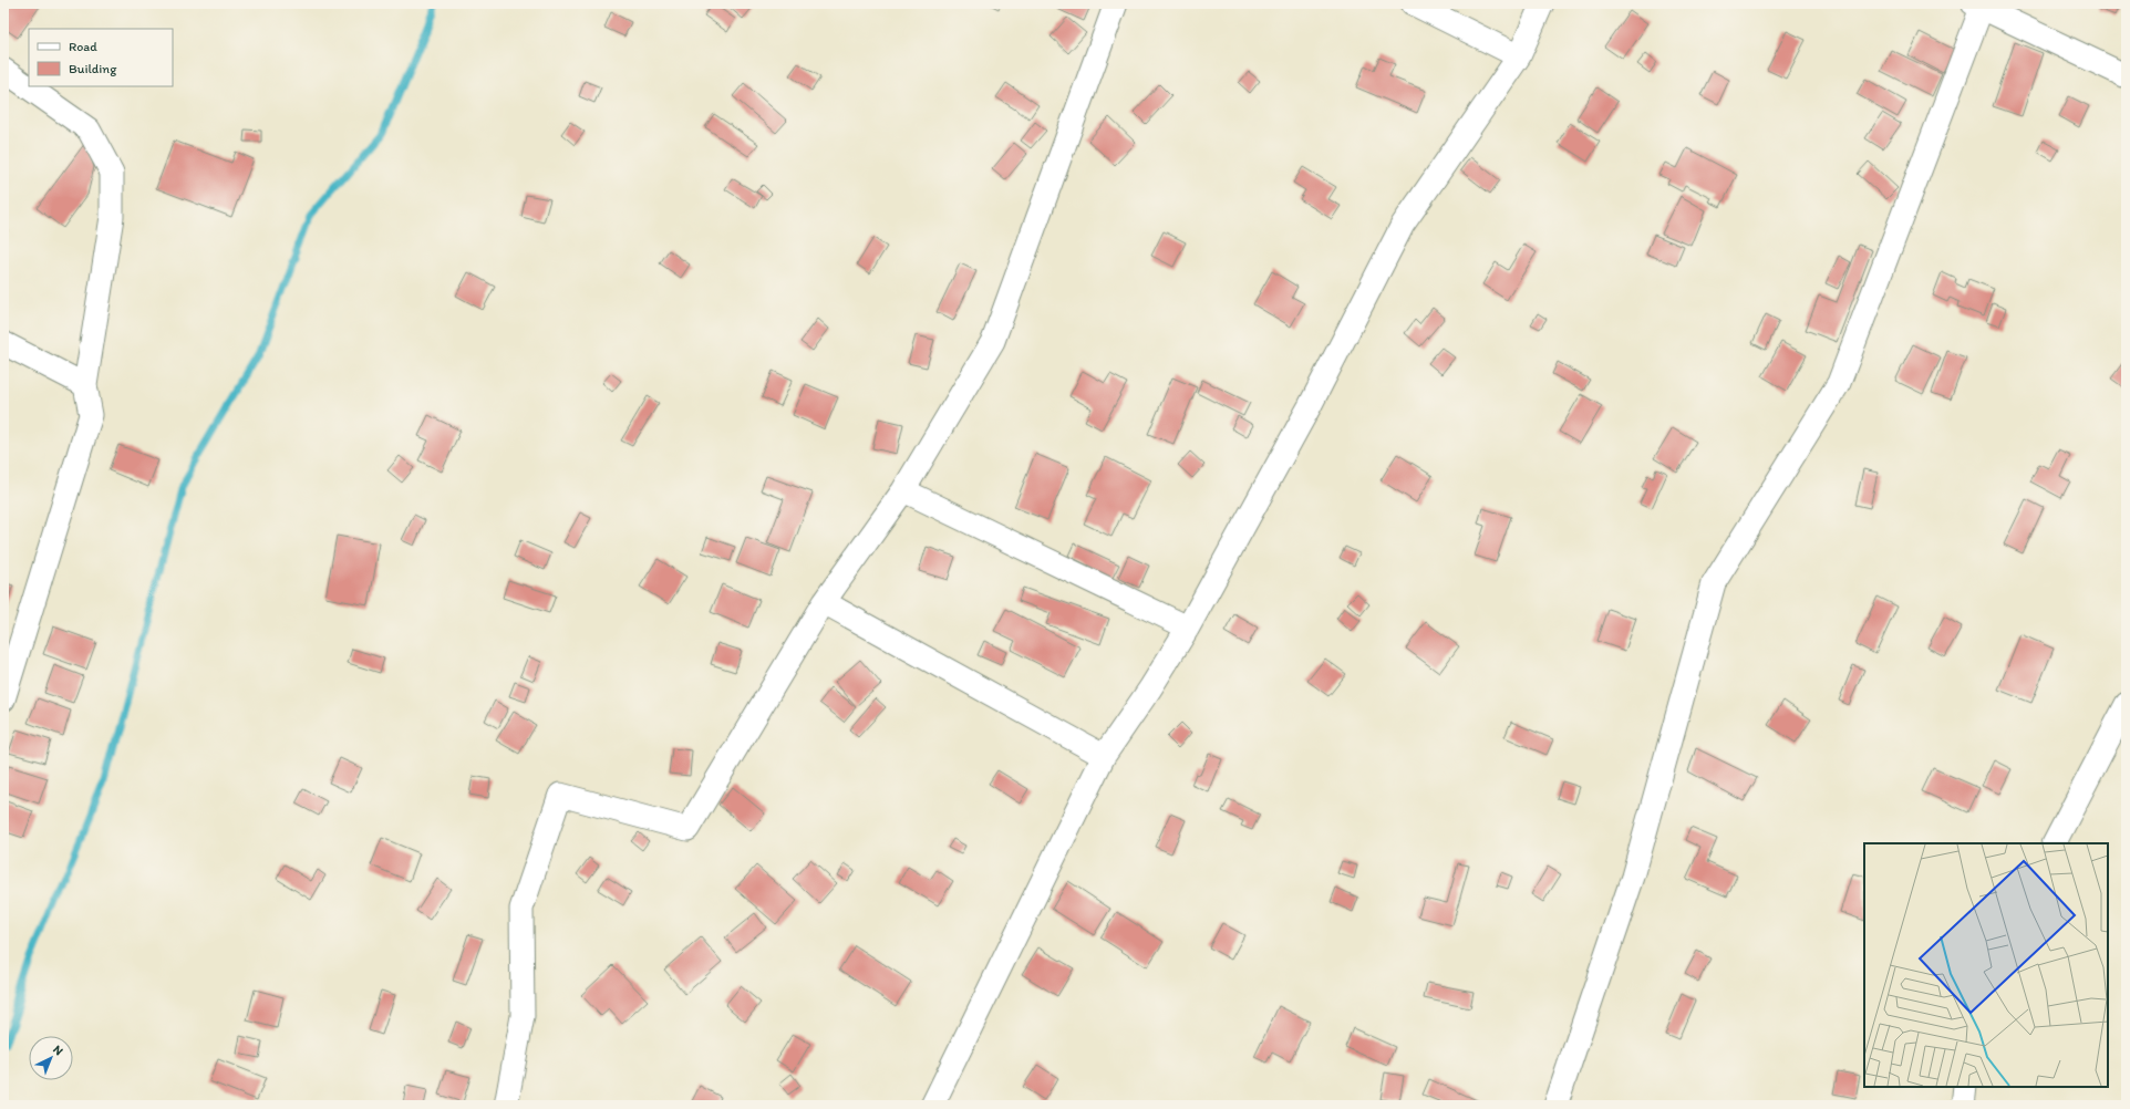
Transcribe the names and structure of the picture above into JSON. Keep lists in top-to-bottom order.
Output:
{
  "legend": ["Road", "Building"],
  "north": "top right"
}
